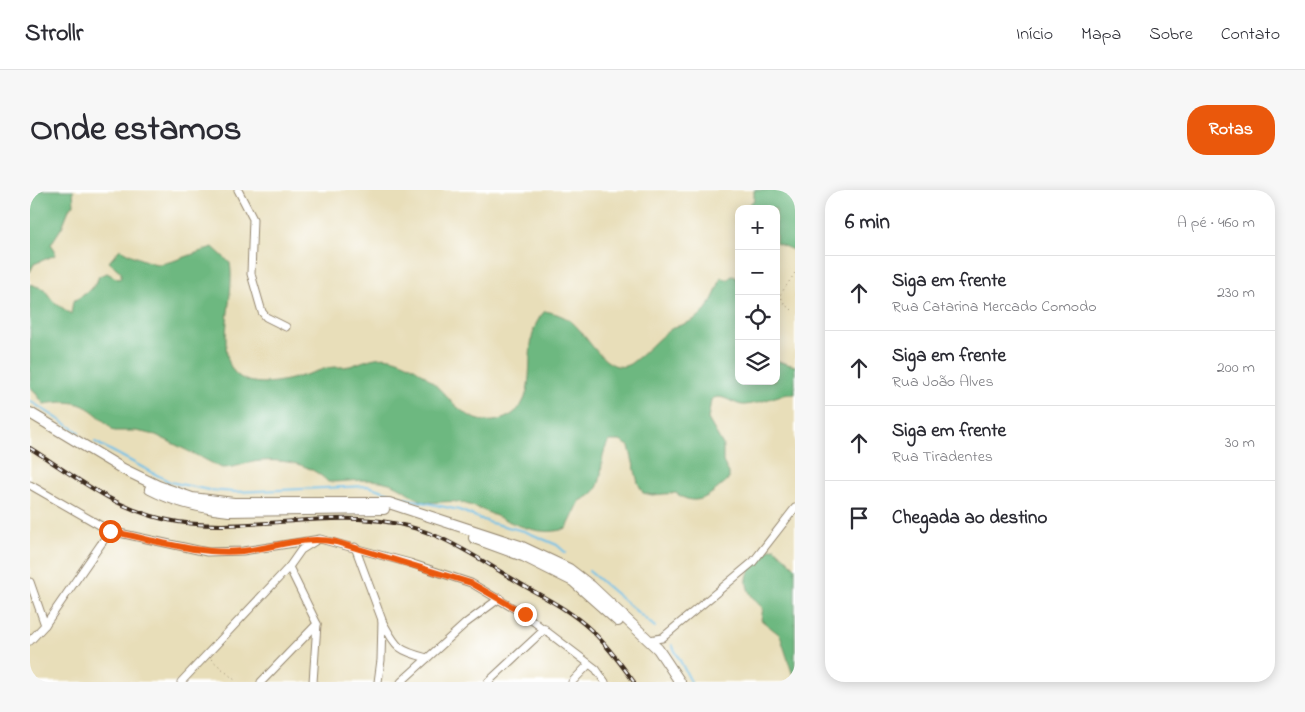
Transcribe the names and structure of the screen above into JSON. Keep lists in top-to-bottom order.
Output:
{
  "page": {
    "header": "Strollr",
    "nav": [
      "Início",
      "Mapa",
      "Sobre",
      "Contato"
    ],
    "title": "Onde estamos",
    "buttons": "Rotas",
    "heading": ["6 min", "A pé · 460 m"],
    "map_buttons": ["+", "−"],
    "list": [
      ["Siga em frente", "Rua Catarina Mercado Comodo", "230 m"],
      ["Siga em frente", "Rua João Alves", "200 m"],
      ["Siga em frente", "Rua Tiradentes", "30 m"],
      "Chegada ao destino"
    ]
  }
}
